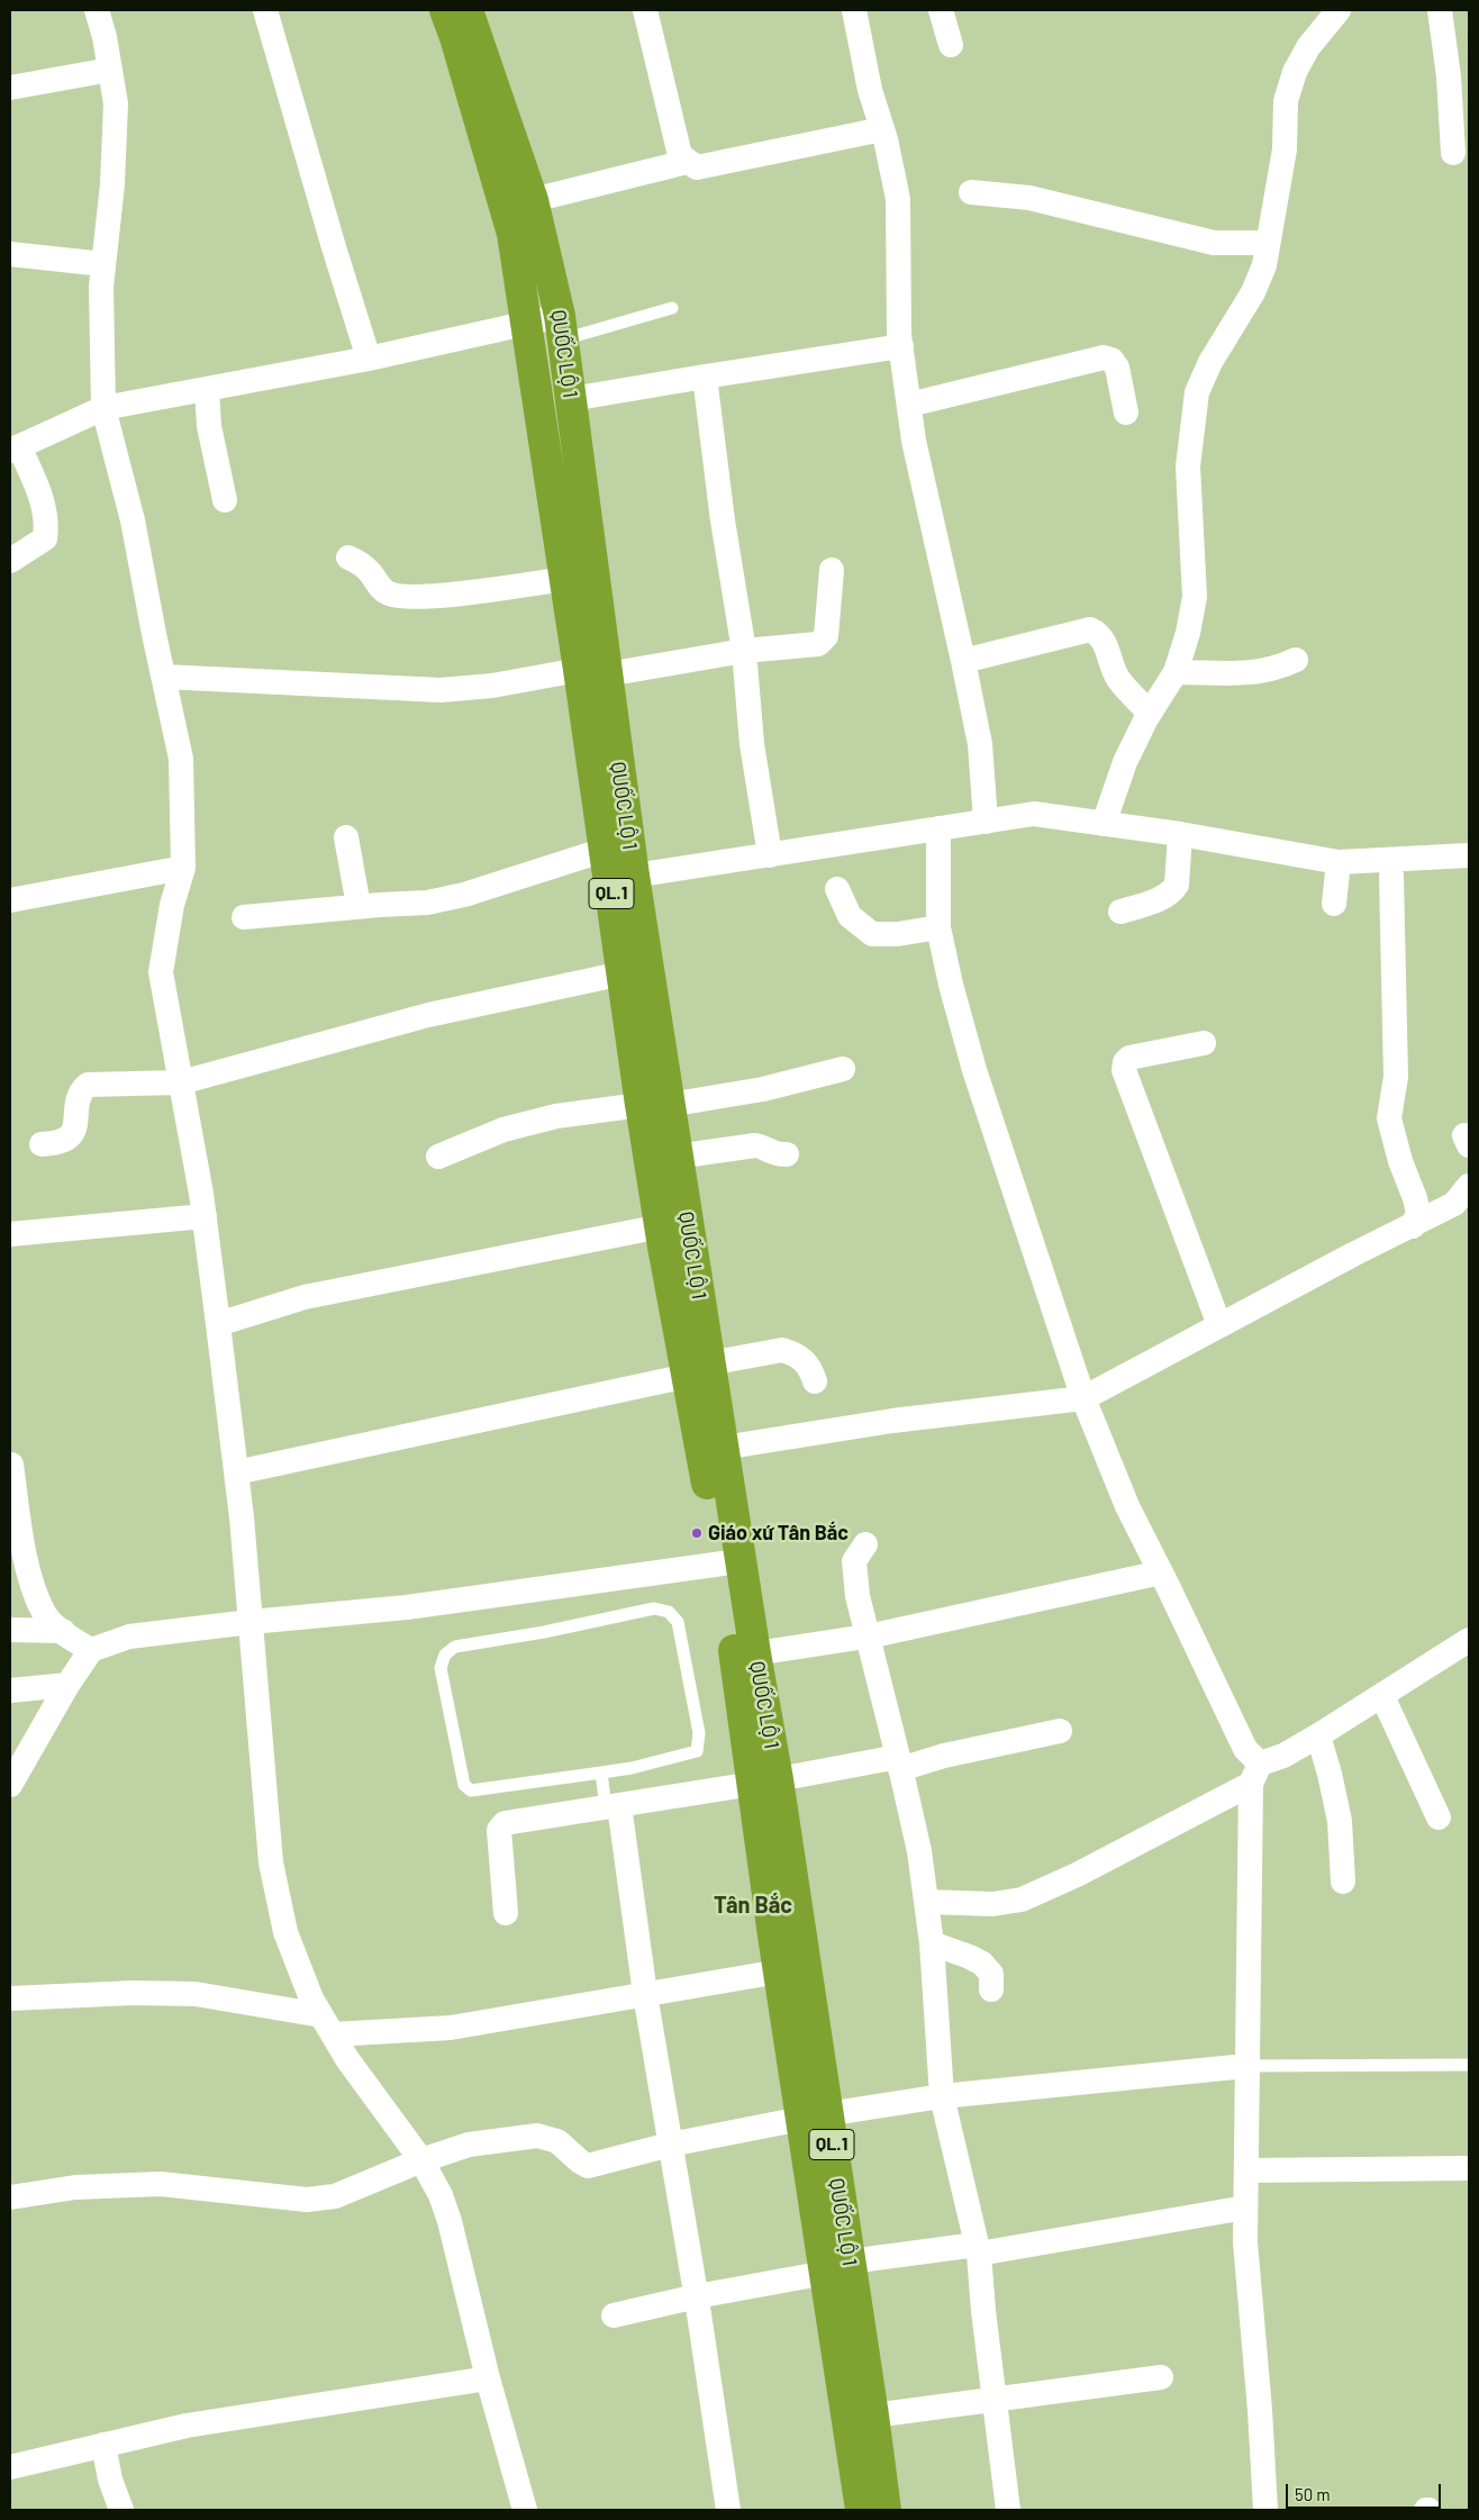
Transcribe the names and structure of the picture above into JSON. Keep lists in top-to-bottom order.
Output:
{
  "streets": {
    "highway": ["QUỐC LỘ 1", "QL.1"]
  },
  "districts": ["Tân Bắc"],
  "places": ["Giáo xứ Tân Bắc"],
  "scale_bar": "50 m"
}
